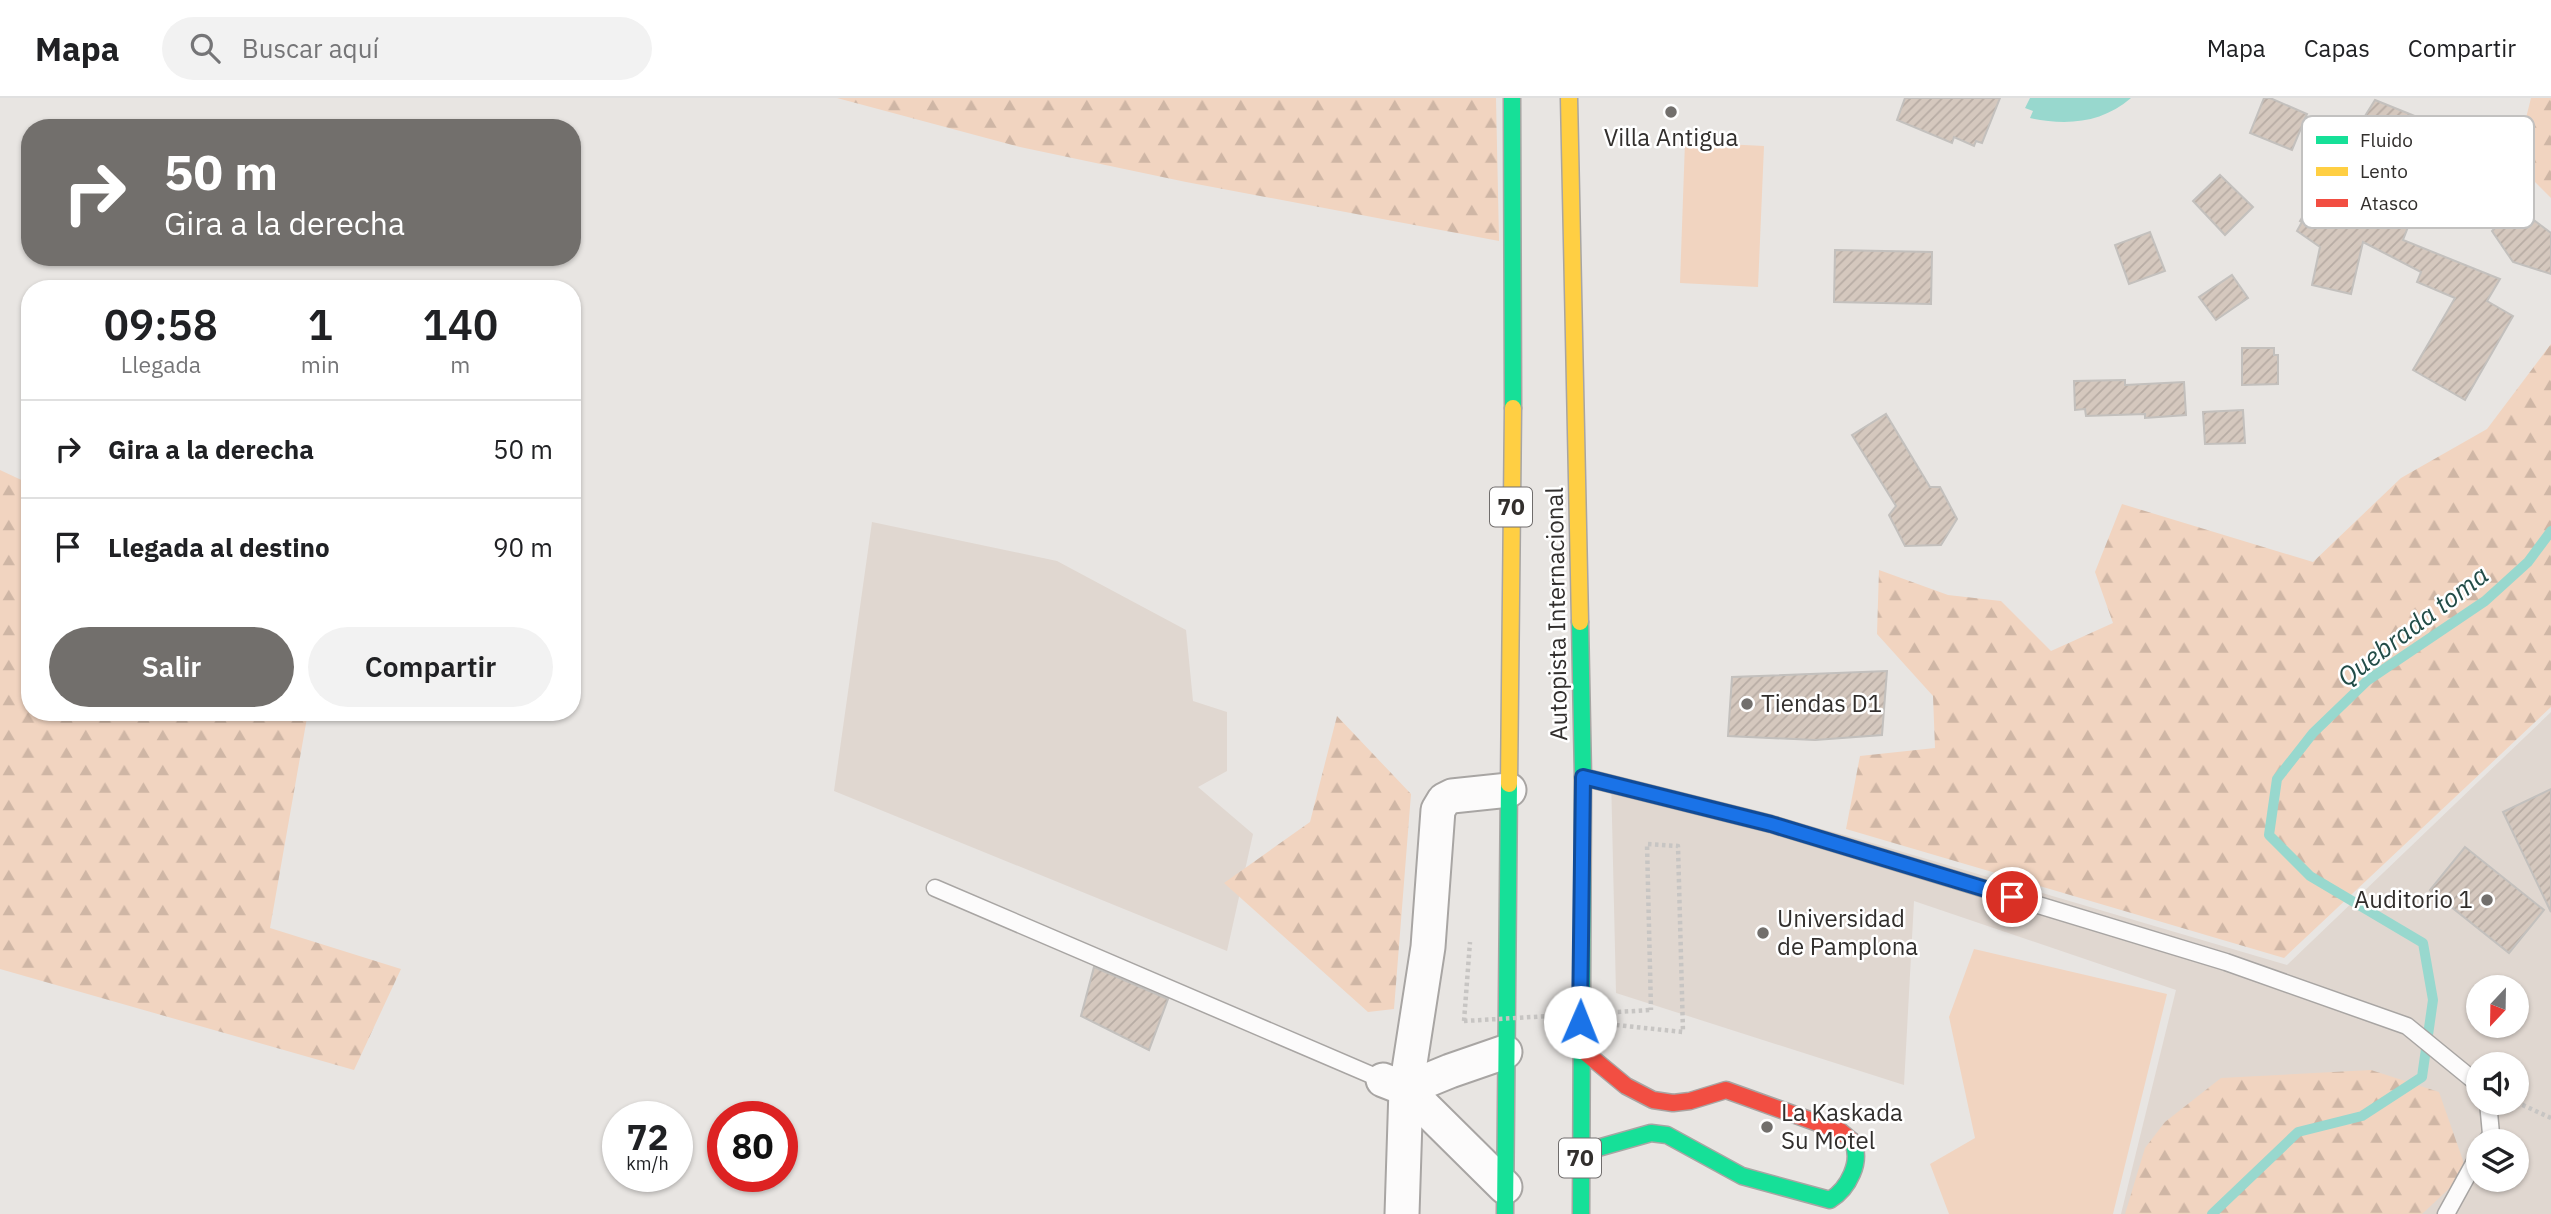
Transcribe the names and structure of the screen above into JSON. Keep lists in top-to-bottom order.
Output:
{
  "streets": {
    "main road": ["70", "Autopista Internacional"]
  },
  "water": ["Quebrada toma"],
  "places": [
    "Villa Antigua",
    "Tiendas D1",
    "Auditorio 1",
    "Universidad de Pamplona",
    "La Kaskada Su Motel"
  ],
  "legend": ["Fluido", "Lento", "Atasco"],
  "north": "bottom",
  "page": {
    "header": "Mapa",
    "search": "Buscar aquí",
    "nav": ["Mapa", "Capas", "Compartir"],
    "turn": ["50 m", "Gira a la derecha"],
    "eta": [
      "09:58",
      "Llegada",
      "1",
      "min",
      "140",
      "m"
    ],
    "list": [
      {
        "name": "Gira a la derecha",
        "value": "50 m"
      },
      {
        "name": "Llegada al destino",
        "value": "90 m"
      }
    ],
    "buttons": ["Salir", "Compartir"],
    "speed": "72 km/h",
    "limit": "80"
  }
}
